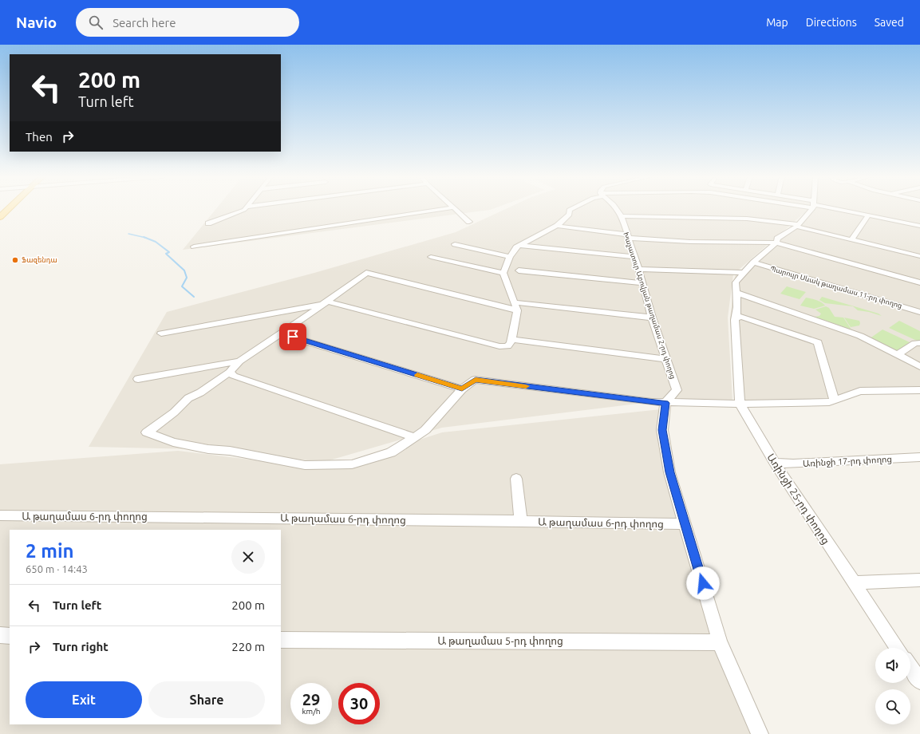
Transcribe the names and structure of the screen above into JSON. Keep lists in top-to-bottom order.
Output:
{
  "streets": {
    "street": [
      "Պարույր Սևակ թաղամաս 11-րդ փողոց",
      "Խաչատուր Աբովյան թաղամաս 2-րդ փողոց",
      "Առինջի 17-րդ փողոց",
      "Առինջի 25-րդ փողոց",
      "Ա թաղամաս 6-րդ փողոց",
      "Ա թաղամաս 5-րդ փողոց"
    ]
  },
  "crossings": [
    ["Առինջի 17-րդ փողոց", "Առինջի 25-րդ փողոց"]
  ],
  "places": ["Ֆազենդա"],
  "page": {
    "header": "Navio",
    "search": "Search here",
    "nav": ["Map", "Directions", "Saved"],
    "turn": ["200 m", "Turn left"],
    "then": "Then",
    "heading": ["2 min", "650 m · 14:43"],
    "list": [
      {
        "name": "Turn left",
        "value": "200 m"
      },
      {
        "name": "Turn right",
        "value": "220 m"
      }
    ],
    "buttons": ["Exit", "Share"],
    "speed": "29 km/h",
    "limit": "30"
  }
}
